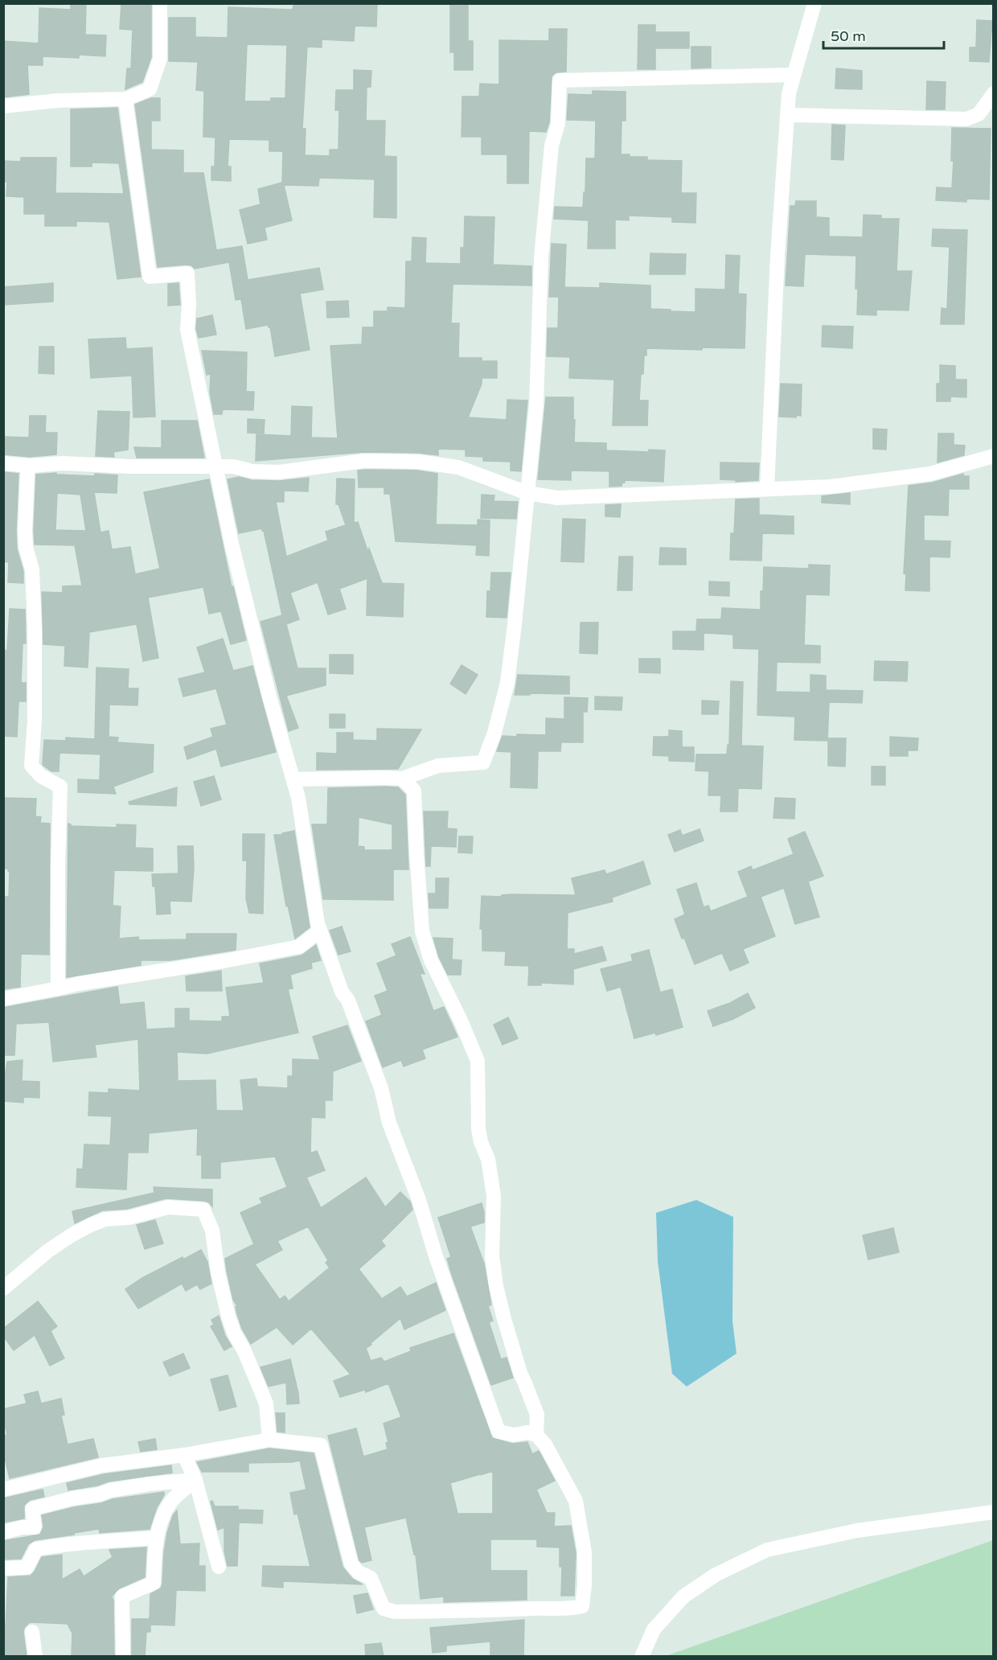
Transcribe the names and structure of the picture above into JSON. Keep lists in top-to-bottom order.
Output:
{
  "scale_bar": "50 m"
}
